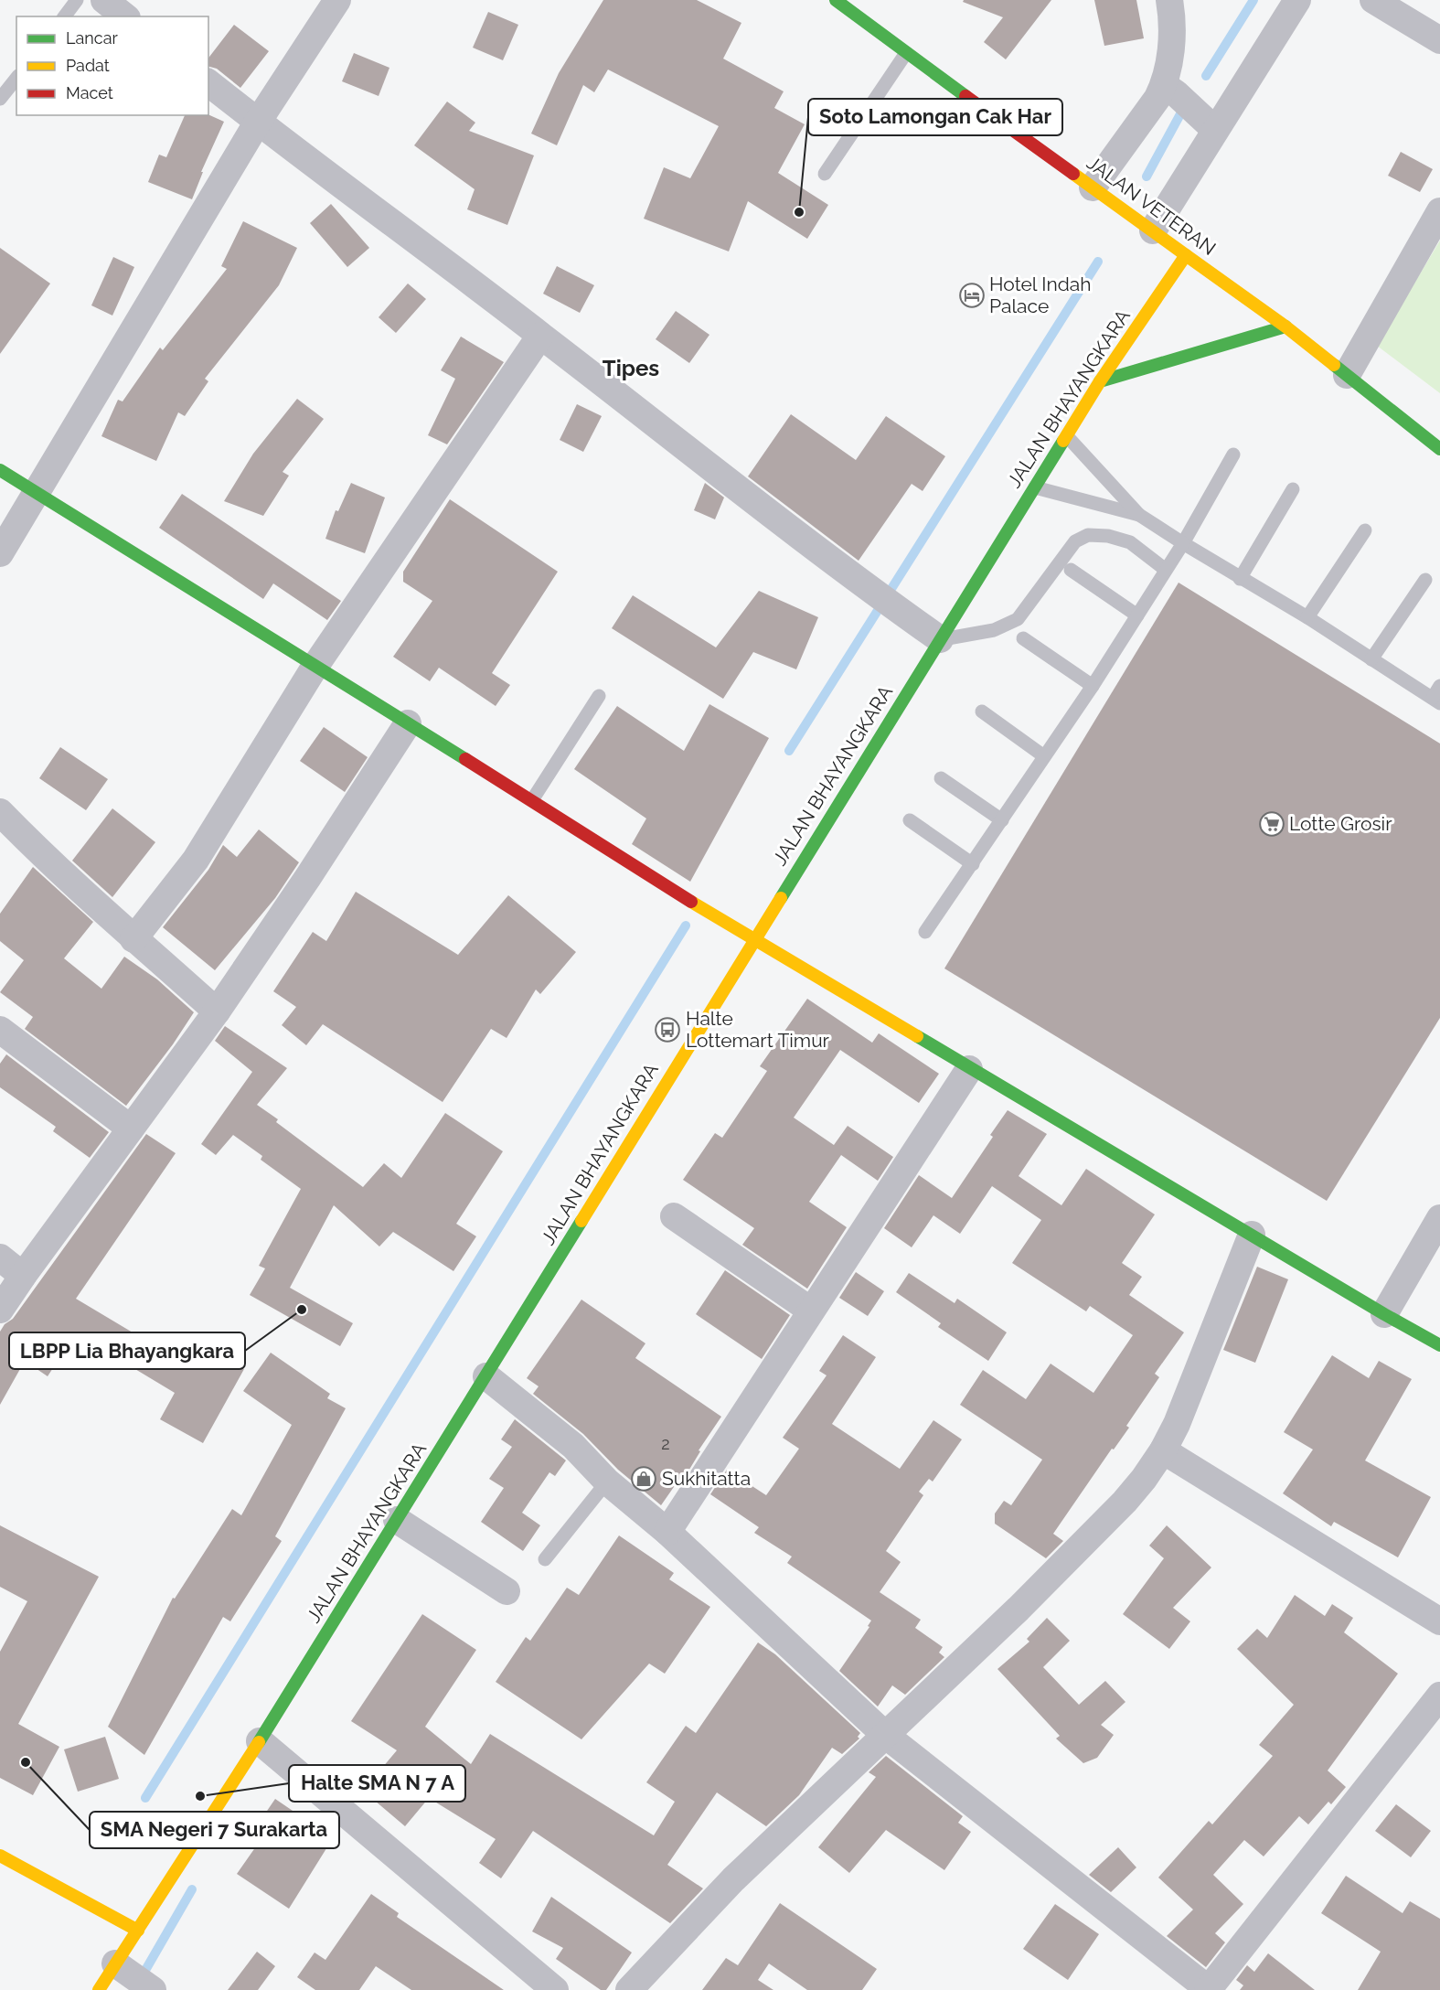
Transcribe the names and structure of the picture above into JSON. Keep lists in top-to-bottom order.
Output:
{
  "streets": {
    "main road": ["JALAN VETERAN", "JALAN BHAYANGKARA"]
  },
  "crossings": [
    ["JALAN VETERAN", "JALAN BHAYANGKARA"]
  ],
  "districts": ["Tipes"],
  "places": {
    "other": [
      "Soto Lamongan Cak Har",
      "LBPP Lia Bhayangkara",
      "SMA Negeri 7 Surakarta",
      "Halte SMA N 7 A"
    ],
    "hotel": ["Hotel Indah Palace"],
    "supermarket": ["Lotte Grosir"],
    "bus stop": ["Halte Lottemart Timur"],
    "shop": ["Sukhitatta"]
  },
  "house_numbers": ["2"],
  "legend": ["Lancar", "Padat", "Macet"]
}
